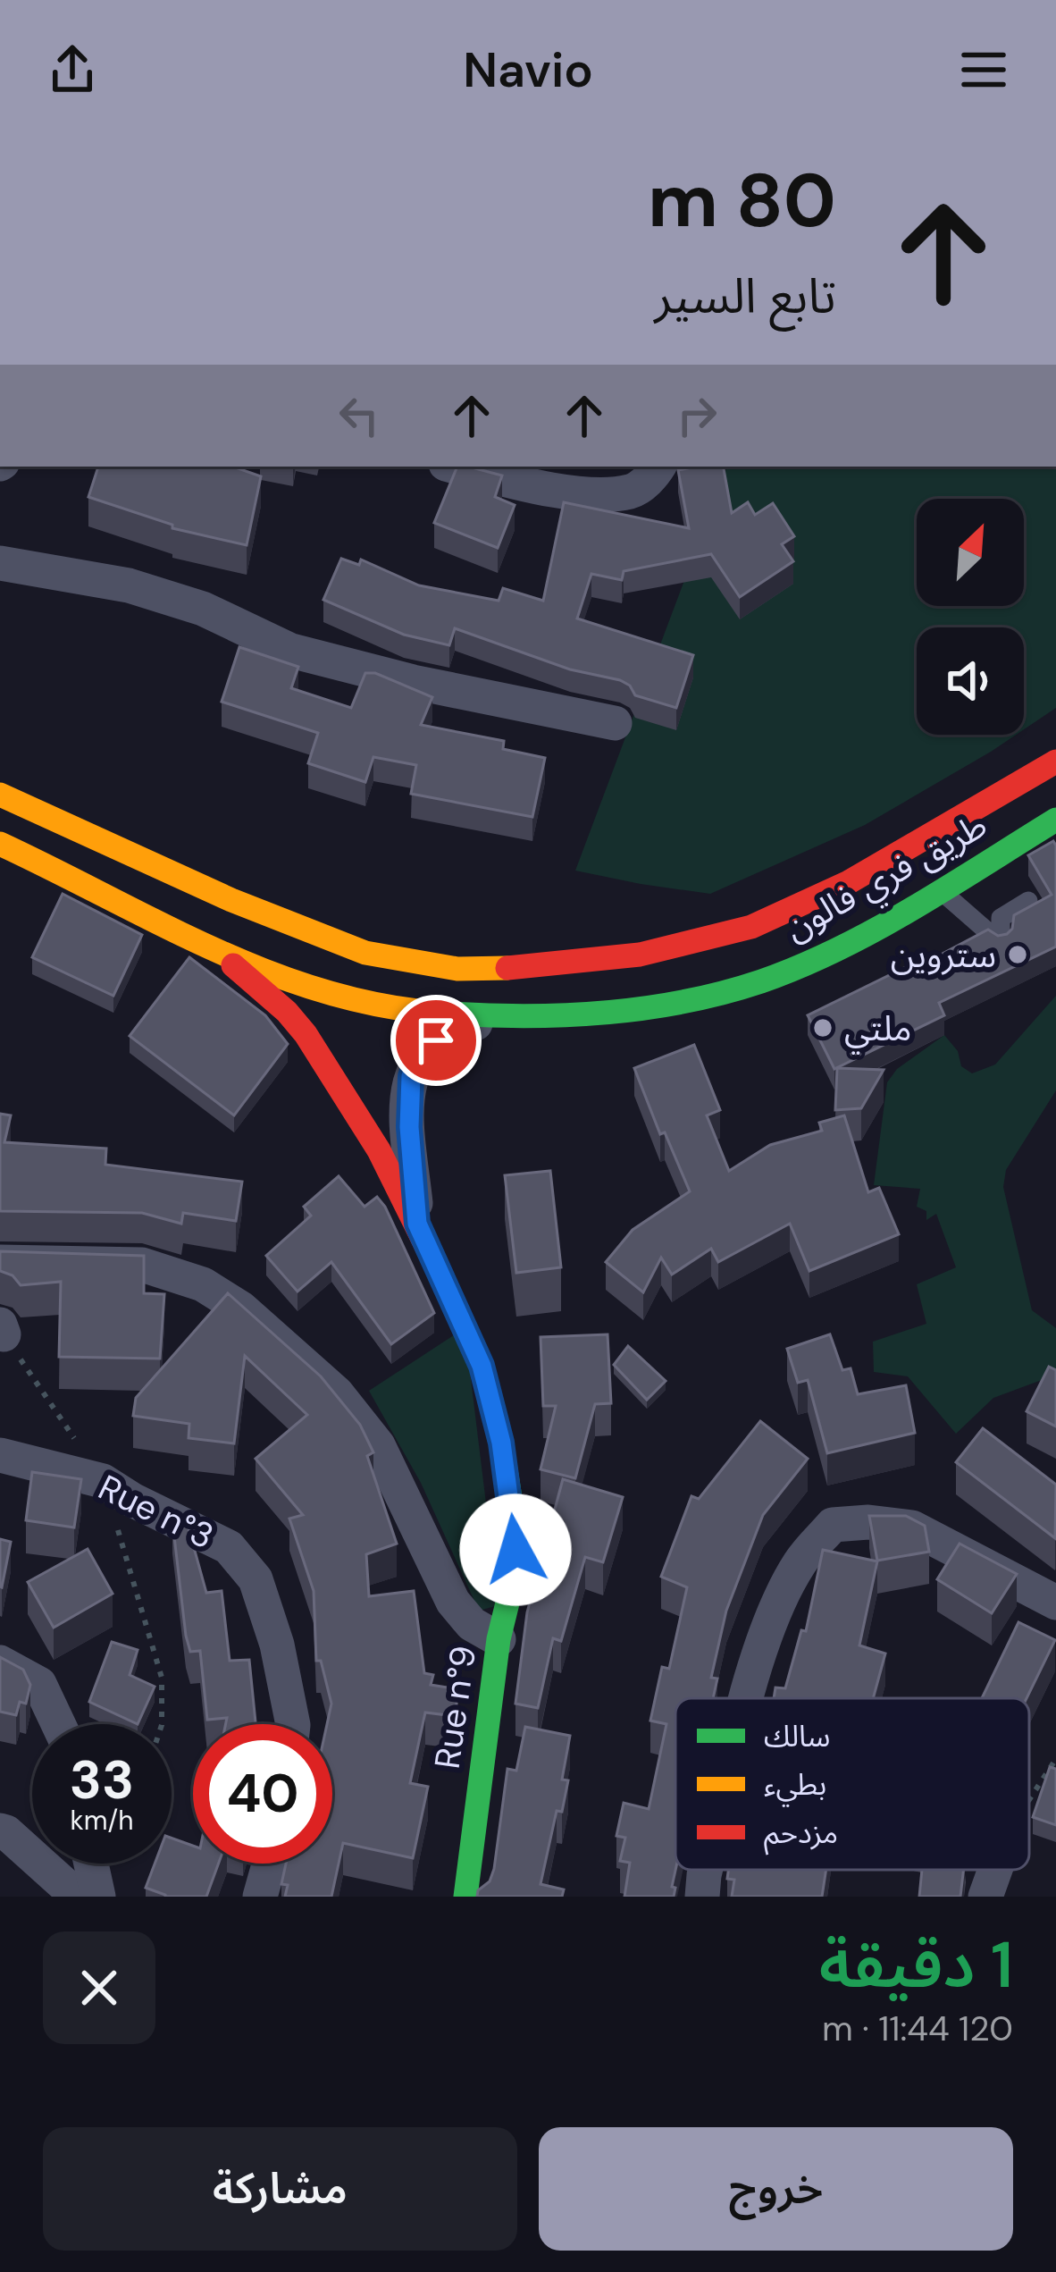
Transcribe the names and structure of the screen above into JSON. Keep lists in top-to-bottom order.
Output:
{
  "streets": {
    "main road": ["طريق فري فالون", "Rue n°9"],
    "street": ["Rue n°3"]
  },
  "crossings": [
    ["طريق فري فالون", "Rue n°9"]
  ],
  "places": ["ستروين", "ملتي"],
  "legend": ["سالك", "بطيء", "مزدحم"],
  "north": "top right",
  "page": {
    "header": "Navio",
    "turn": ["80 m", "تابع السير"],
    "speed": "33 km/h",
    "limit": "40",
    "heading": ["1 دقيقة", "120 m · 11:44"],
    "buttons": ["خروج", "مشاركة"]
  }
}
